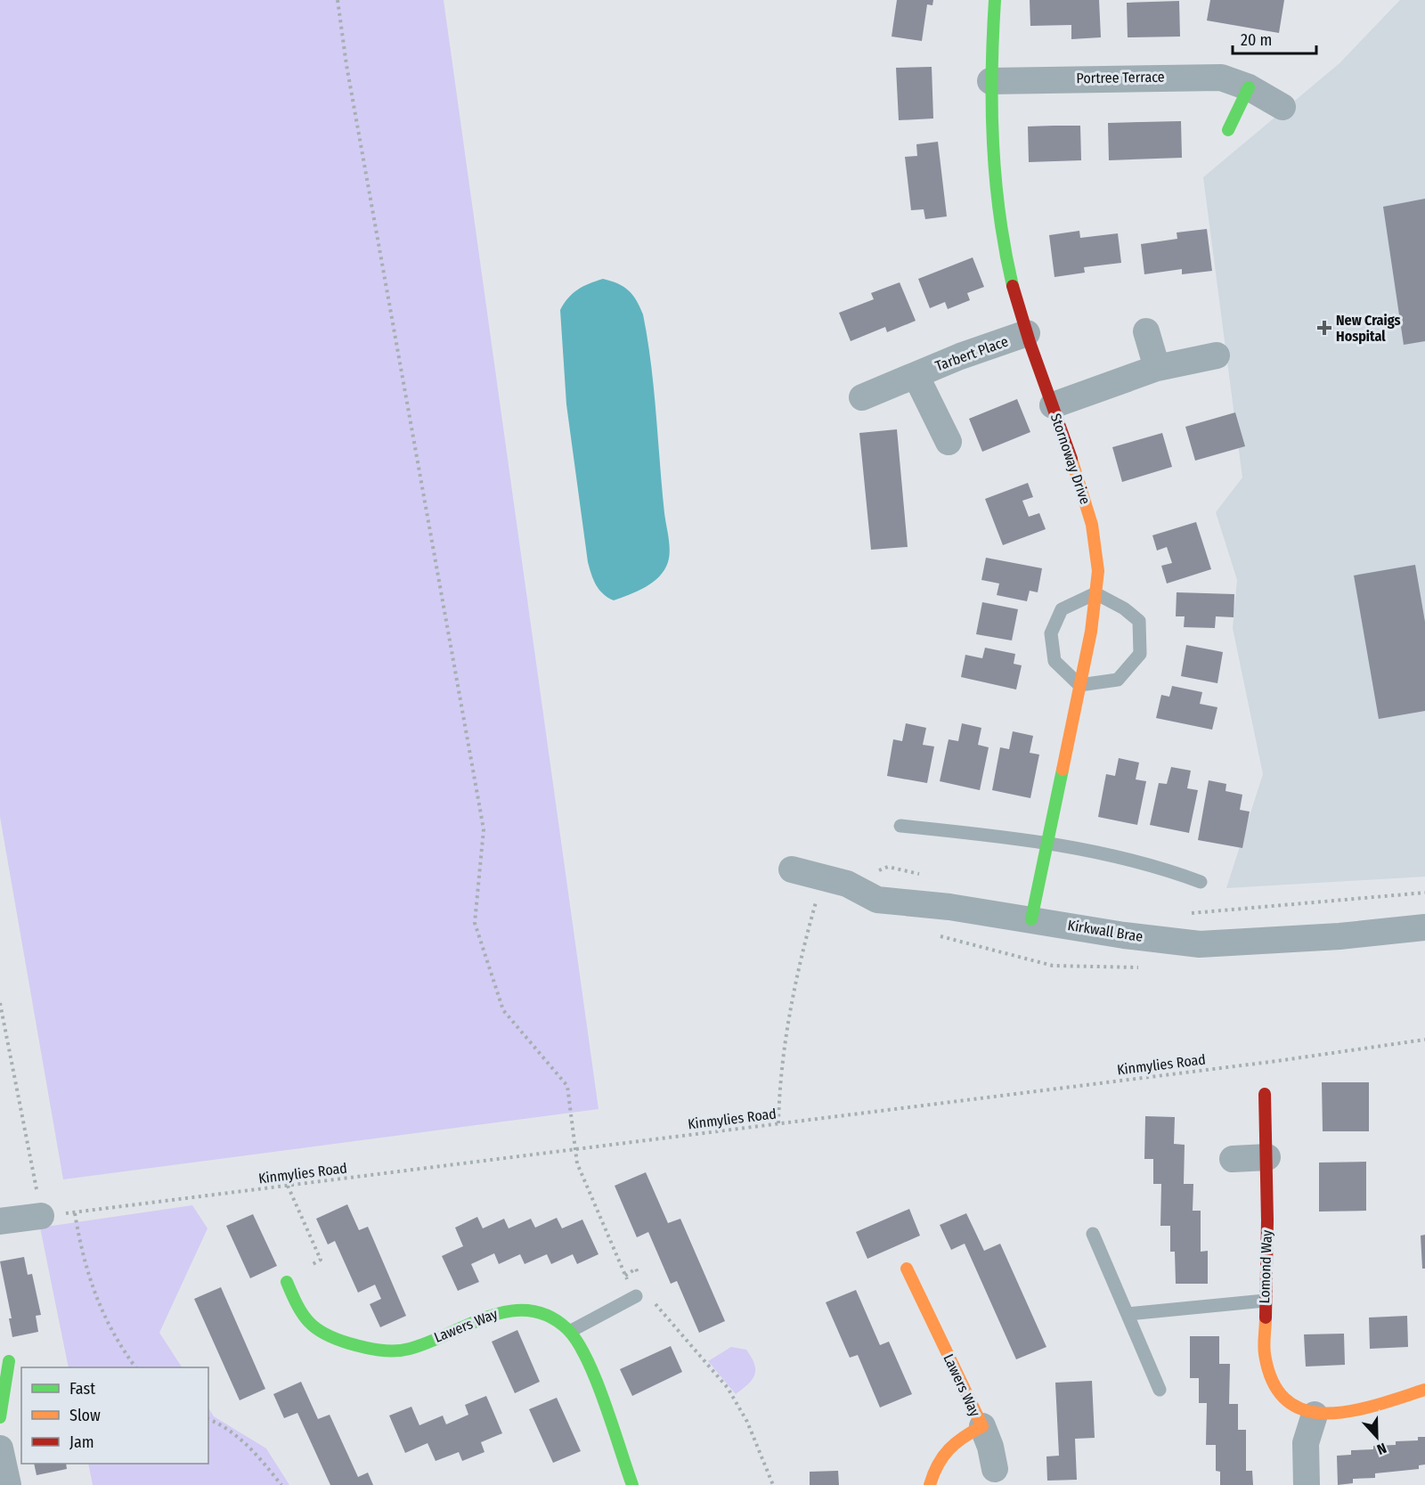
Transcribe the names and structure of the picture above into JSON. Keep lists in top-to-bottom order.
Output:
{
  "streets": {
    "street": [
      "Portree Terrace",
      "Tarbert Place",
      "Stornoway Drive",
      "Kirkwall Brae",
      "Lomond Way",
      "Lawers Way"
    ],
    "path": ["Kinmylies Road"]
  },
  "crossings": [
    ["Portree Terrace", "Stornoway Drive"],
    ["Tarbert Place", "Stornoway Drive"],
    ["Stornoway Drive", "Kirkwall Brae"]
  ],
  "places": {
    "health": ["New Craigs Hospital"]
  },
  "legend": ["Fast", "Slow", "Jam"],
  "scale_bar": "20 m",
  "north": "bottom"
}
